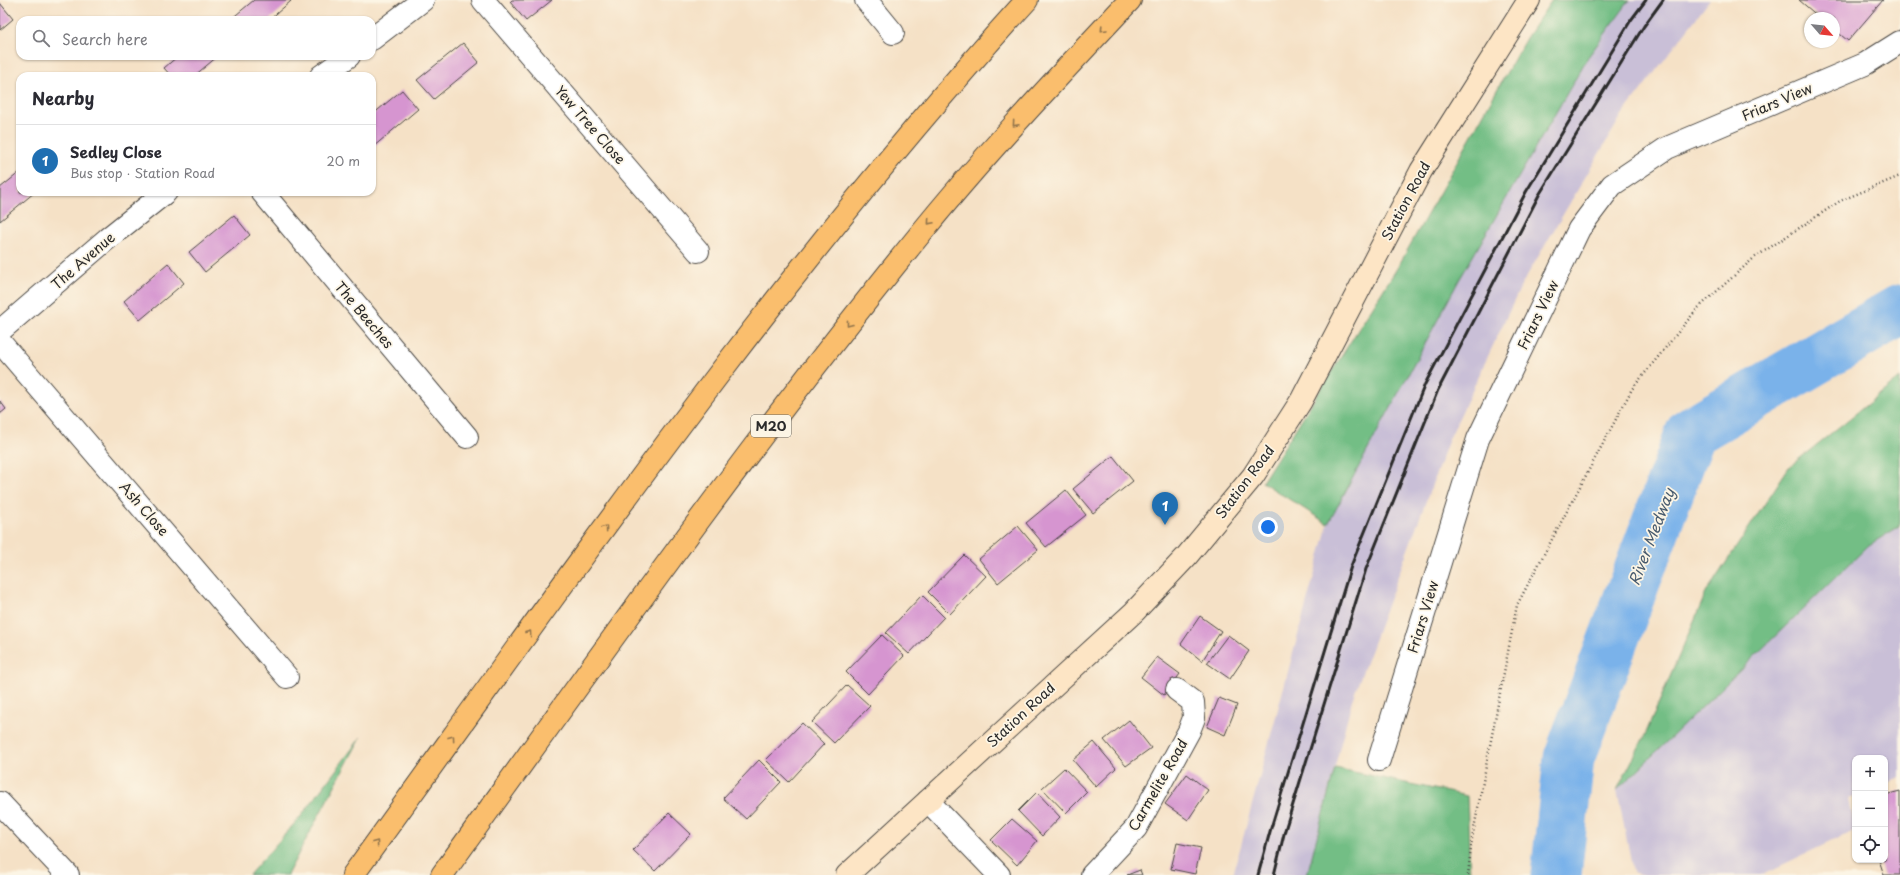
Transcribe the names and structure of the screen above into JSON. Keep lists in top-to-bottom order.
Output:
{
  "streets": {
    "highway": ["M20"],
    "street": [
      "Friars View",
      "Yew Tree Close",
      "Station Road",
      "The Avenue",
      "The Beeches",
      "Ash Close",
      "Carmelite Road"
    ]
  },
  "water": ["River Medway"],
  "north": "bottom right",
  "page": {
    "search": "Search here",
    "heading": "Nearby",
    "list": [
      {
        "mark": "1",
        "name": "Sedley Close",
        "note": "Bus stop · Station Road",
        "value": "20 m"
      }
    ],
    "pins": "1",
    "map_buttons": ["+", "−"]
  }
}
